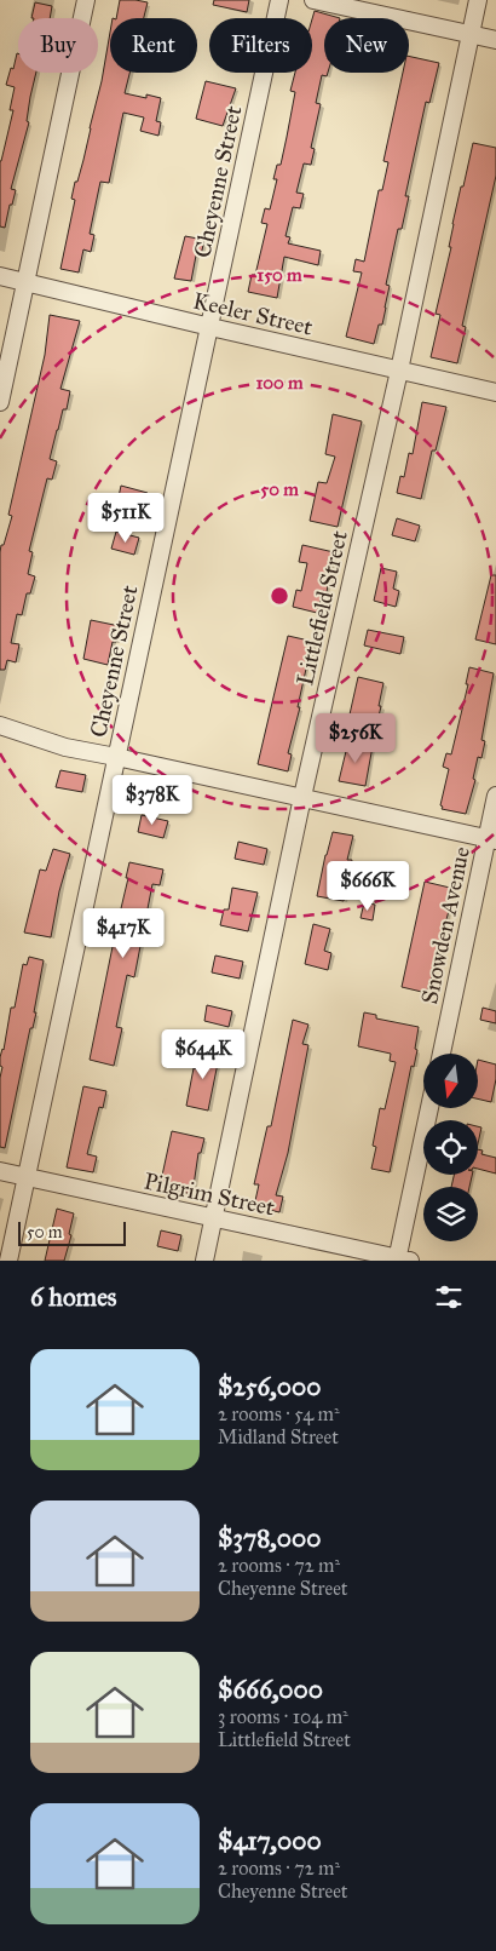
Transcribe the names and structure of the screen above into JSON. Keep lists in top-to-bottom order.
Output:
{
  "streets": {
    "street": [
      "Cheyenne Street",
      "Keeler Street",
      "Littlefield Street",
      "Snowden Avenue",
      "Pilgrim Street"
    ]
  },
  "crossings": [
    ["Cheyenne Street", "Keeler Street"],
    ["Cheyenne Street", "Pilgrim Street"],
    ["Keeler Street", "Littlefield Street"],
    ["Littlefield Street", "Pilgrim Street"]
  ],
  "scale_bar": "50 m",
  "north": "bottom",
  "page": {
    "chip": [
      "Buy",
      "Rent",
      "Filters",
      "New"
    ],
    "price": [
      "$511K",
      "$256K",
      "$378K",
      "$666K",
      "$417K",
      "$644K"
    ],
    "scale": "50 m",
    "heading": "6 homes",
    "list": [
      {
        "name": "$256,000",
        "note": "2 rooms · 54 m² · Midland Street"
      },
      {
        "name": "$378,000",
        "note": "2 rooms · 72 m² · Cheyenne Street"
      },
      {
        "name": "$666,000",
        "note": "3 rooms · 104 m² · Littlefield Street"
      },
      {
        "name": "$417,000",
        "note": "2 rooms · 72 m² · Cheyenne Street"
      }
    ]
  },
  "rings": ["150 m", "100 m", "50 m"]
}
